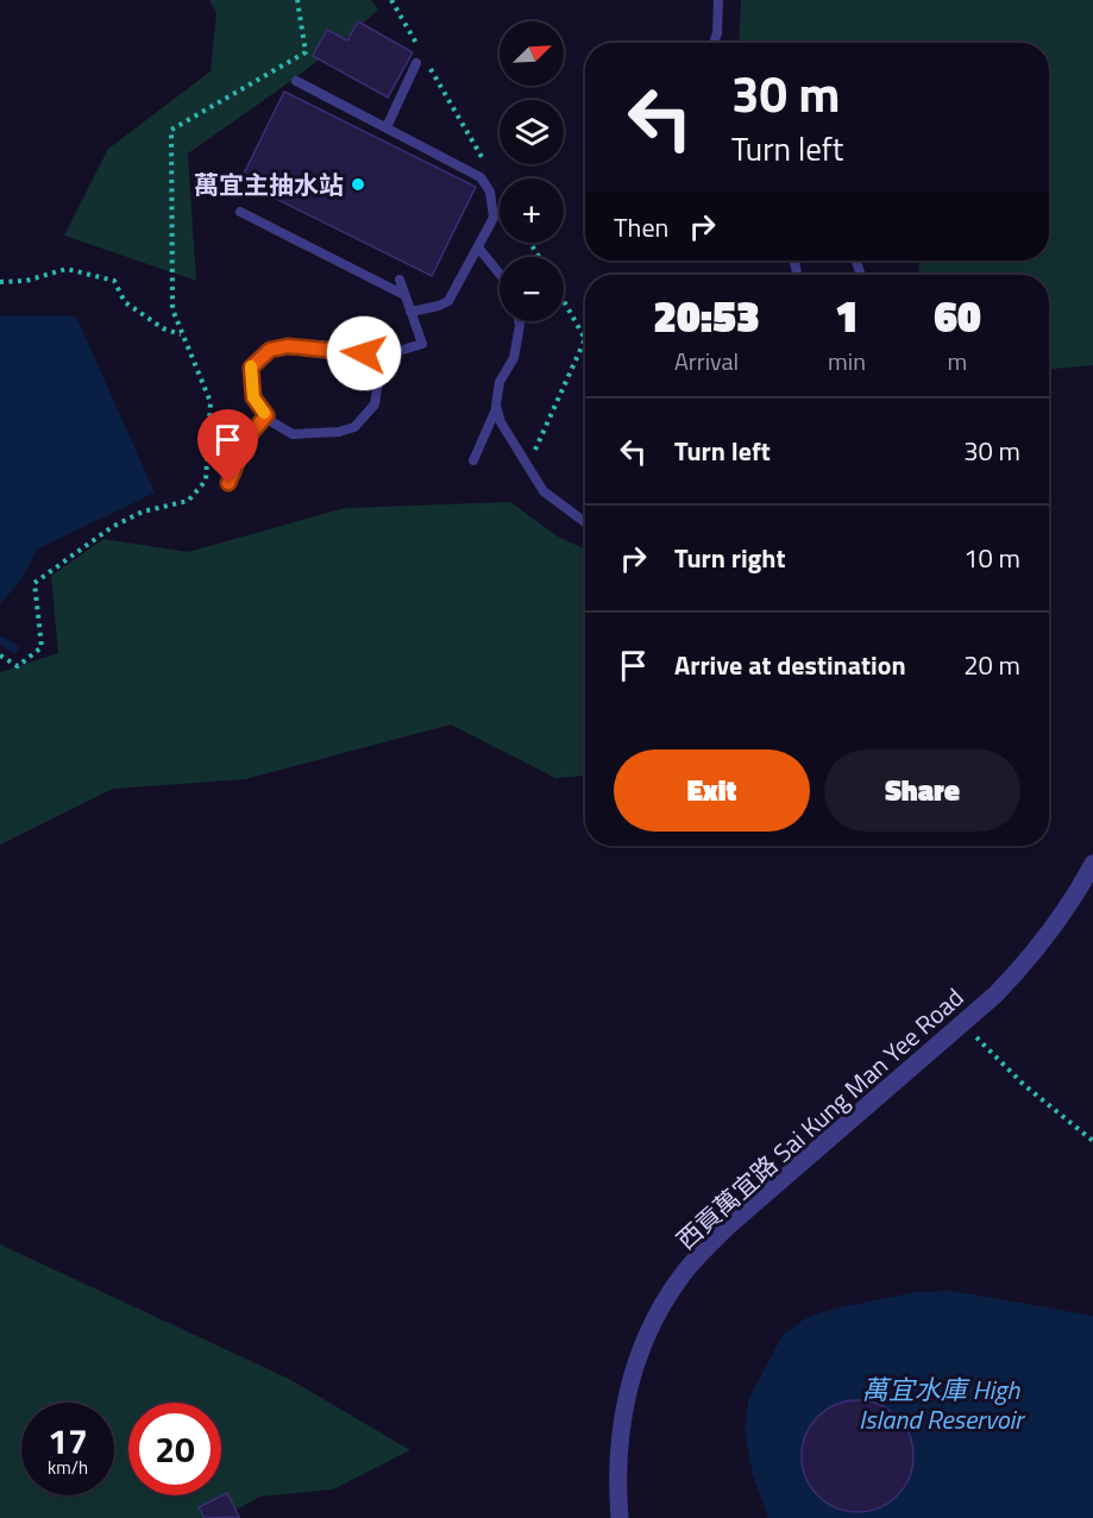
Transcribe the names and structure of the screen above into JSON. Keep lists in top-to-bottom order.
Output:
{
  "streets": {
    "street": ["西貢萬宜路 Sai Kung Man Yee Road"]
  },
  "water": ["萬宜水庫 High Island Reservoir"],
  "places": ["萬宜主抽水站"],
  "north": "top right",
  "page": {
    "map_buttons": ["+", "−"],
    "turn": ["30 m", "Turn left"],
    "then": "Then",
    "eta": [
      "20:53",
      "Arrival",
      "1",
      "min",
      "60",
      "m"
    ],
    "list": [
      {
        "name": "Turn left",
        "value": "30 m"
      },
      {
        "name": "Turn right",
        "value": "10 m"
      },
      {
        "name": "Arrive at destination",
        "value": "20 m"
      }
    ],
    "buttons": ["Exit", "Share"],
    "speed": "17 km/h",
    "limit": "20"
  }
}
